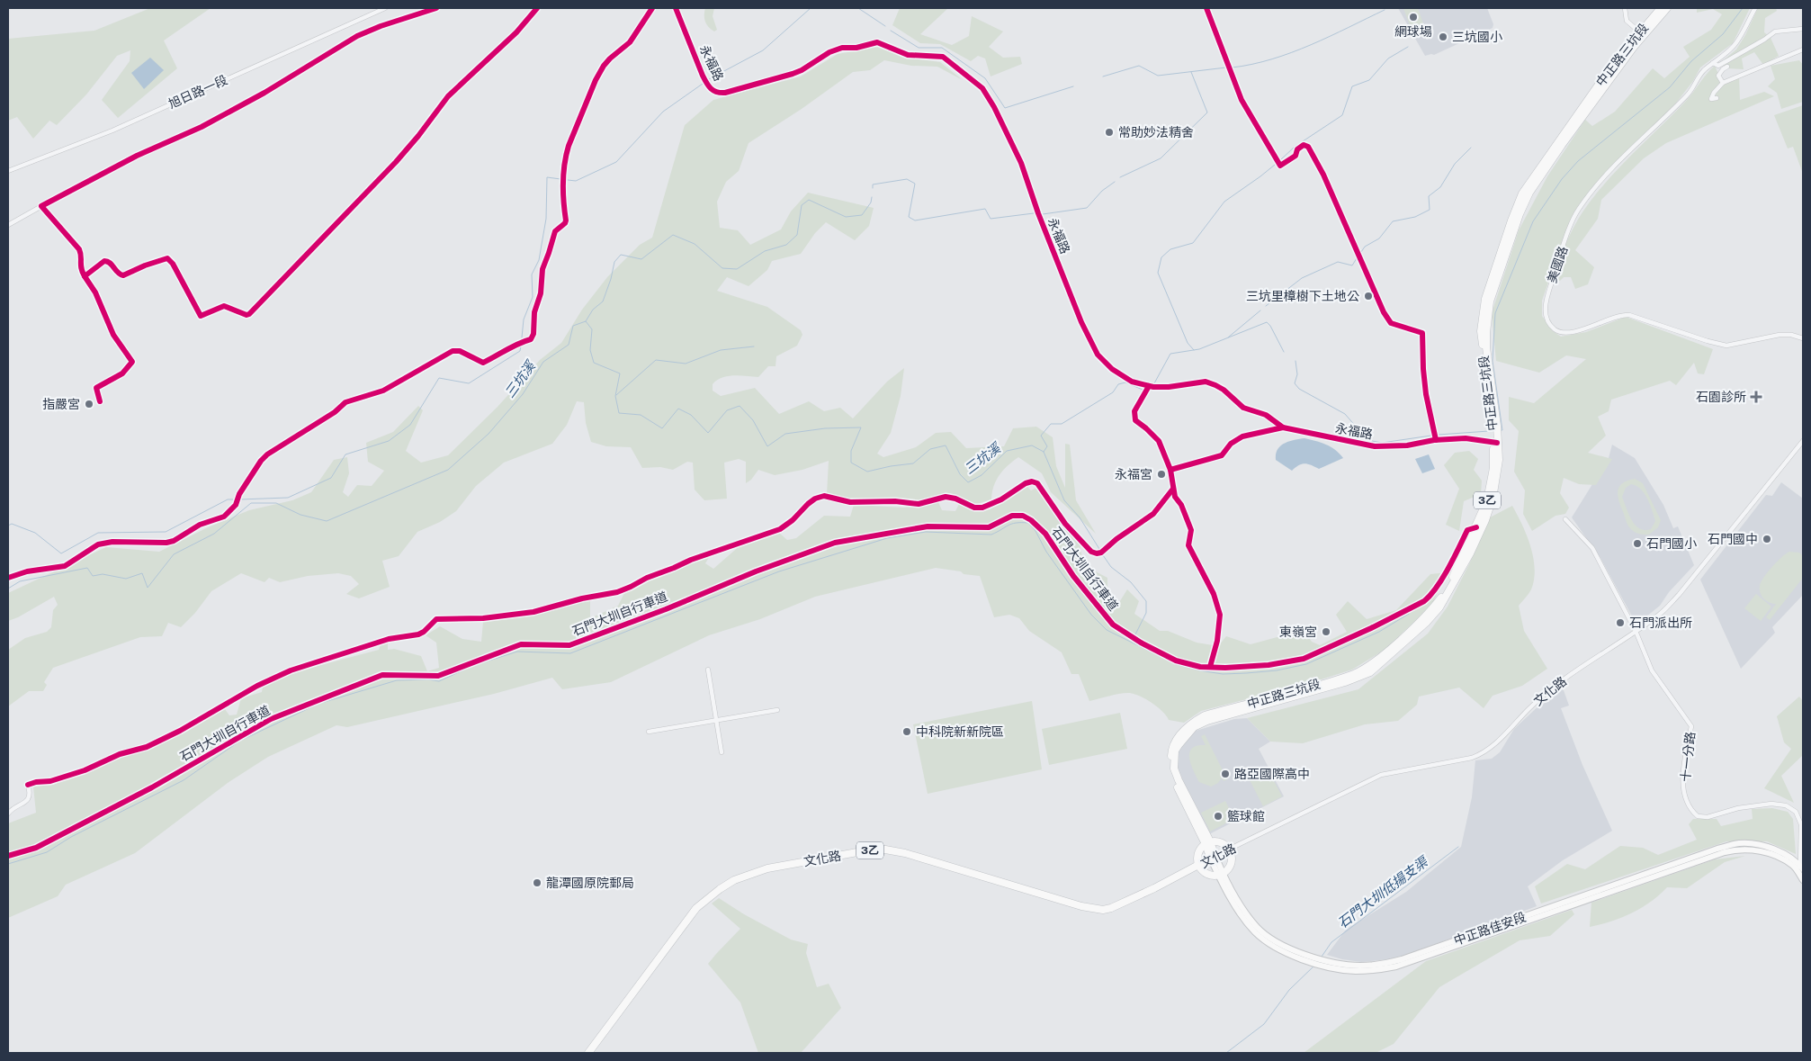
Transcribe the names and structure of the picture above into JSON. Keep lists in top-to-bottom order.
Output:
{
  "streets": {
    "main road": [
      "中正路三坑段",
      "3乙",
      "文化路",
      "中正路佳安段"
    ],
    "street": [
      "永福路",
      "旭日路一段",
      "美國路",
      "十一分路"
    ],
    "cycle path": ["石門大圳自行車道"]
  },
  "crossings": [
    ["中正路三坑段", "永福路"],
    ["中正路三坑段", "文化路"],
    ["中正路三坑段", "中正路佳安段"],
    ["文化路", "十一分路"],
    ["文化路", "中正路佳安段"],
    ["十一分路", "中正路佳安段"]
  ],
  "water": ["三坑溪", "石門大圳低揚支渠"],
  "places": {
    "other": [
      "網球場",
      "三坑國小",
      "常助妙法精舍",
      "三坑里樟樹下土地公",
      "指嚴宮",
      "永福宮",
      "石門國中",
      "石門國小",
      "石門派出所",
      "東嶺宮",
      "中科院新新院區",
      "路亞國際高中",
      "籃球館",
      "龍潭國原院郵局"
    ],
    "health": ["石園診所"]
  }
}
